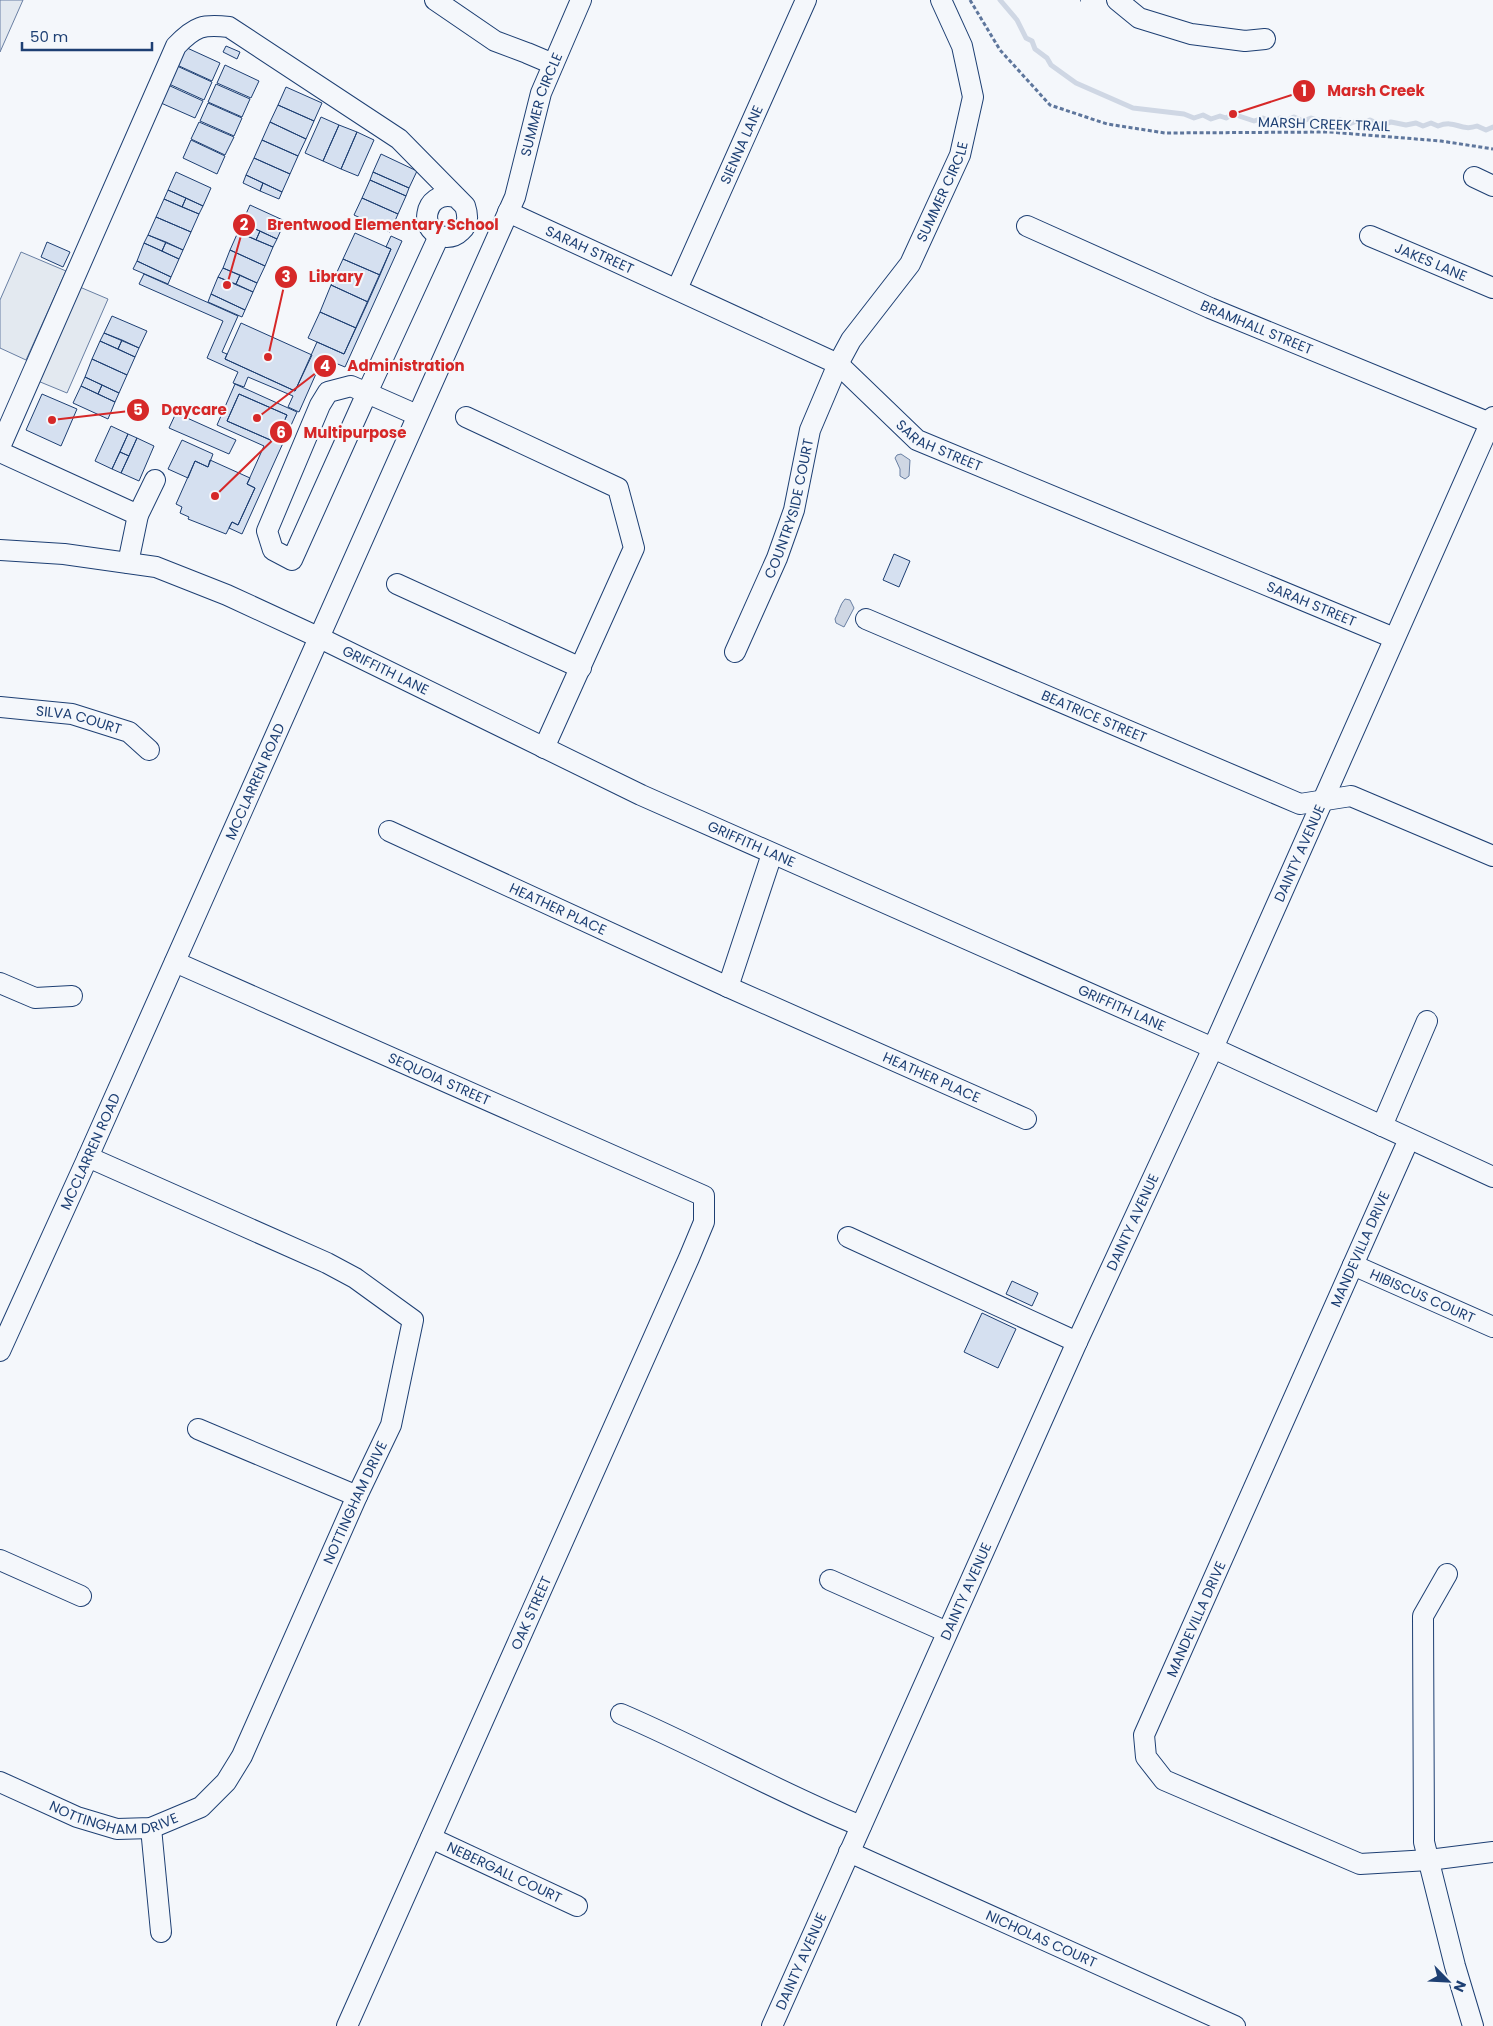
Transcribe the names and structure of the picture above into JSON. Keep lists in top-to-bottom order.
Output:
{
  "streets": {
    "street": [
      "SUMMER CIRCLE",
      "SIENNA LANE",
      "SARAH STREET",
      "JAKES LANE",
      "BRAMHALL STREET",
      "COUNTRYSIDE COURT",
      "GRIFFITH LANE",
      "BEATRICE STREET",
      "SILVA COURT",
      "MCCLARREN ROAD",
      "DAINTY AVENUE",
      "HEATHER PLACE",
      "SEQUOIA STREET",
      "MANDEVILLA DRIVE",
      "HIBISCUS COURT",
      "NOTTINGHAM DRIVE",
      "OAK STREET",
      "NEBERGALL COURT",
      "NICHOLAS COURT"
    ],
    "path": ["MARSH CREEK TRAIL"]
  },
  "crossings": [
    ["SUMMER CIRCLE", "SARAH STREET"],
    ["SUMMER CIRCLE", "COUNTRYSIDE COURT"],
    ["SUMMER CIRCLE", "MCCLARREN ROAD"],
    ["SIENNA LANE", "SARAH STREET"],
    ["SARAH STREET", "COUNTRYSIDE COURT"],
    ["SARAH STREET", "MCCLARREN ROAD"],
    ["SARAH STREET", "DAINTY AVENUE"],
    ["BRAMHALL STREET", "DAINTY AVENUE"],
    ["GRIFFITH LANE", "MCCLARREN ROAD"],
    ["GRIFFITH LANE", "DAINTY AVENUE"],
    ["GRIFFITH LANE", "MANDEVILLA DRIVE"],
    ["BEATRICE STREET", "DAINTY AVENUE"],
    ["MCCLARREN ROAD", "SEQUOIA STREET"],
    ["MCCLARREN ROAD", "NOTTINGHAM DRIVE"],
    ["DAINTY AVENUE", "NICHOLAS COURT"],
    ["SEQUOIA STREET", "OAK STREET"],
    ["MANDEVILLA DRIVE", "HIBISCUS COURT"],
    ["OAK STREET", "NEBERGALL COURT"]
  ],
  "places": [
    "Marsh Creek",
    "Brentwood Elementary School",
    "Library",
    "Administration",
    "Daycare",
    "Multipurpose"
  ],
  "scale_bar": "50 m",
  "north": "bottom right"
}
